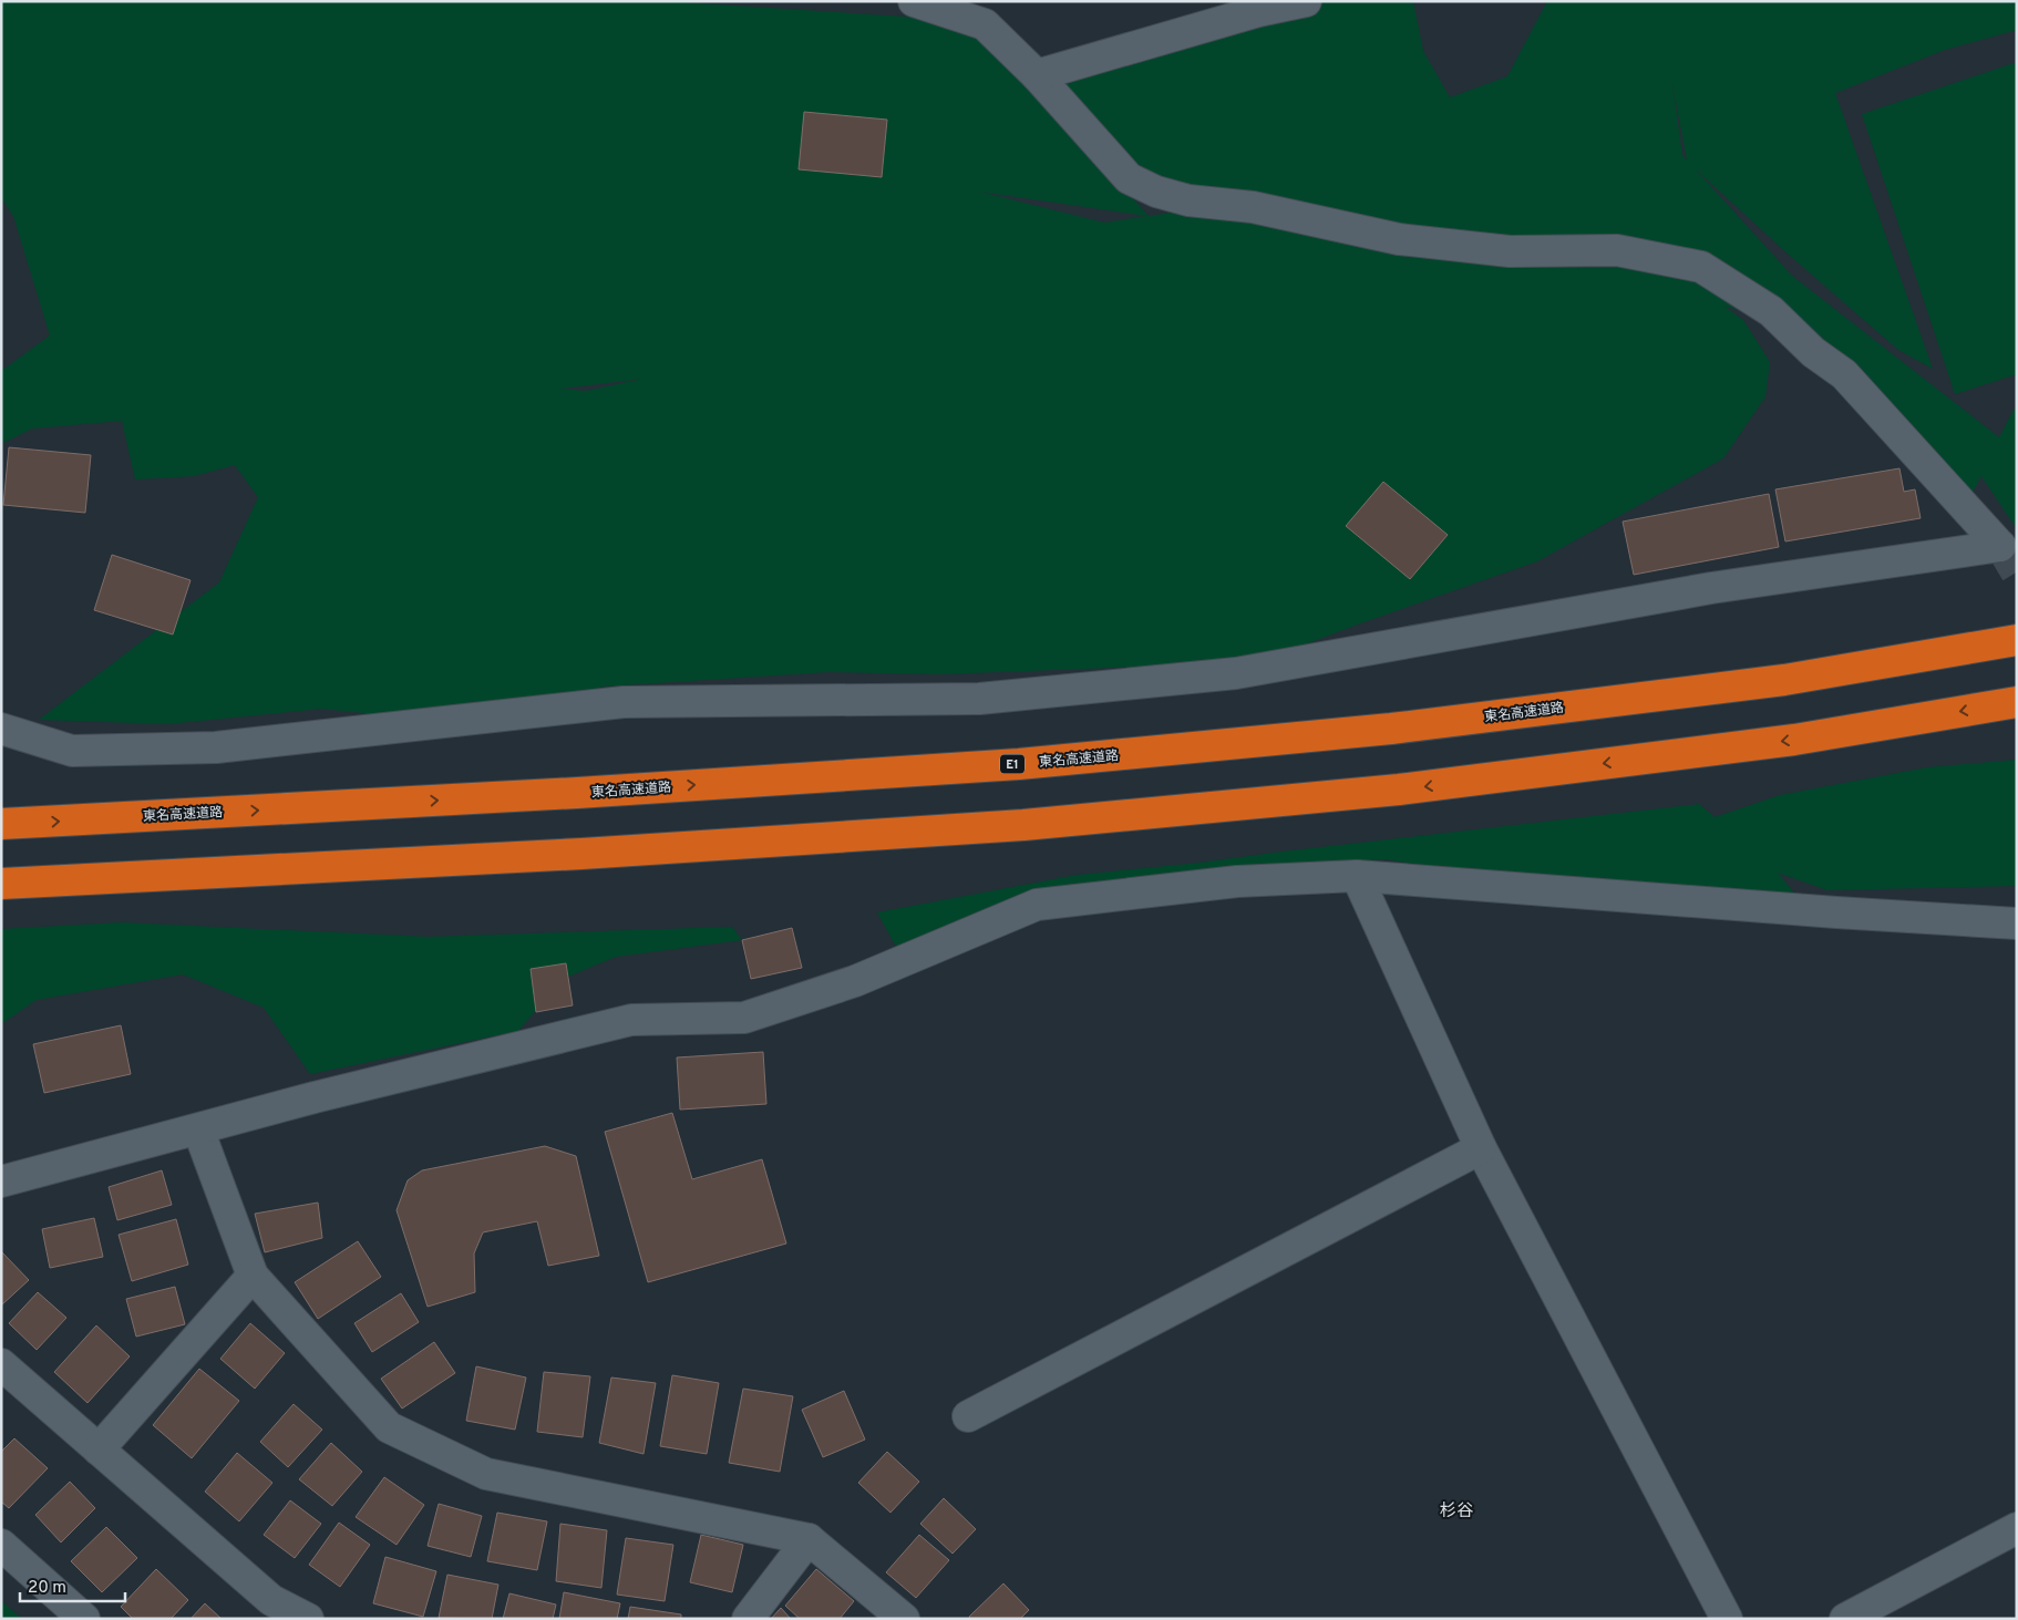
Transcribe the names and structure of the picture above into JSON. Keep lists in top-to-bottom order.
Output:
{
  "streets": {
    "highway": ["東名高速道路", "E1"]
  },
  "districts": ["杉谷"],
  "scale_bar": "20 m"
}
